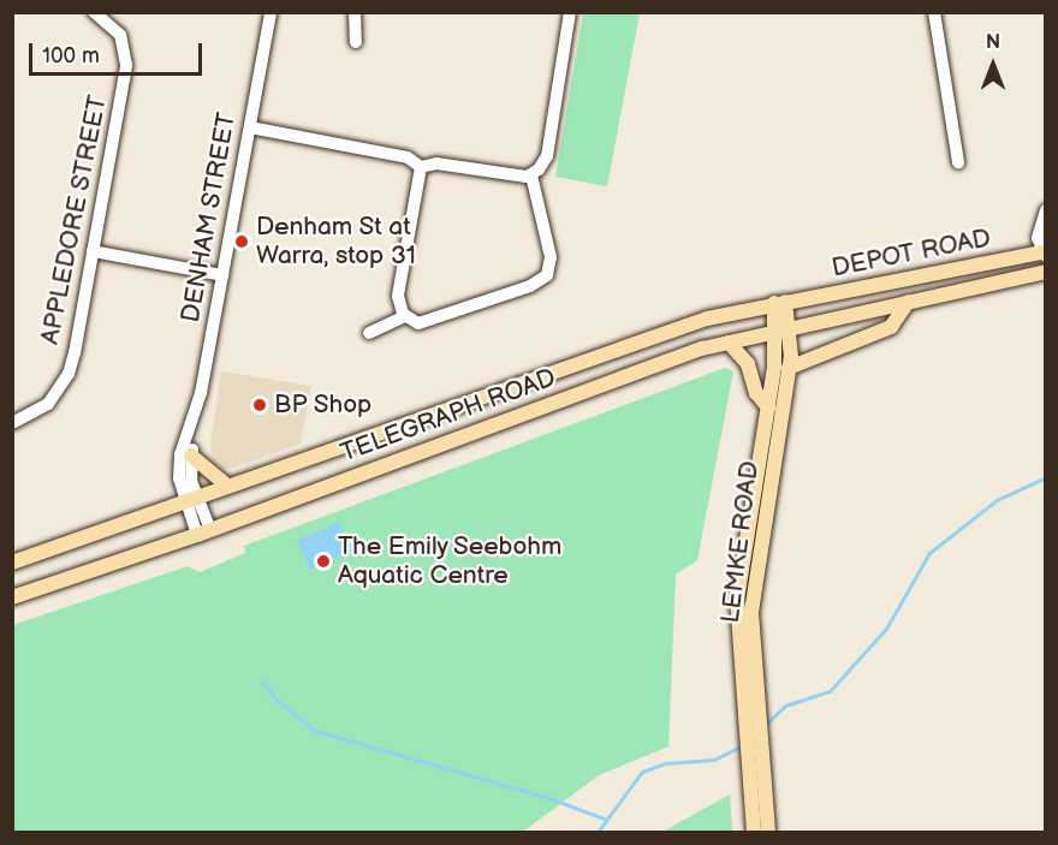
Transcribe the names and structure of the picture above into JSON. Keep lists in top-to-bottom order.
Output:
{
  "streets": {
    "main road": ["DEPOT ROAD", "TELEGRAPH ROAD", "LEMKE ROAD"],
    "street": ["DENHAM STREET", "APPLEDORE STREET"]
  },
  "crossings": [
    ["DENHAM STREET", "TELEGRAPH ROAD"],
    ["DEPOT ROAD", "TELEGRAPH ROAD"],
    ["DEPOT ROAD", "LEMKE ROAD"],
    ["TELEGRAPH ROAD", "LEMKE ROAD"]
  ],
  "places": ["Denham St at Warra, stop 31", "BP Shop", "The Emily Seebohm Aquatic Centre"],
  "scale_bar": "100 m",
  "north": "top"
}
